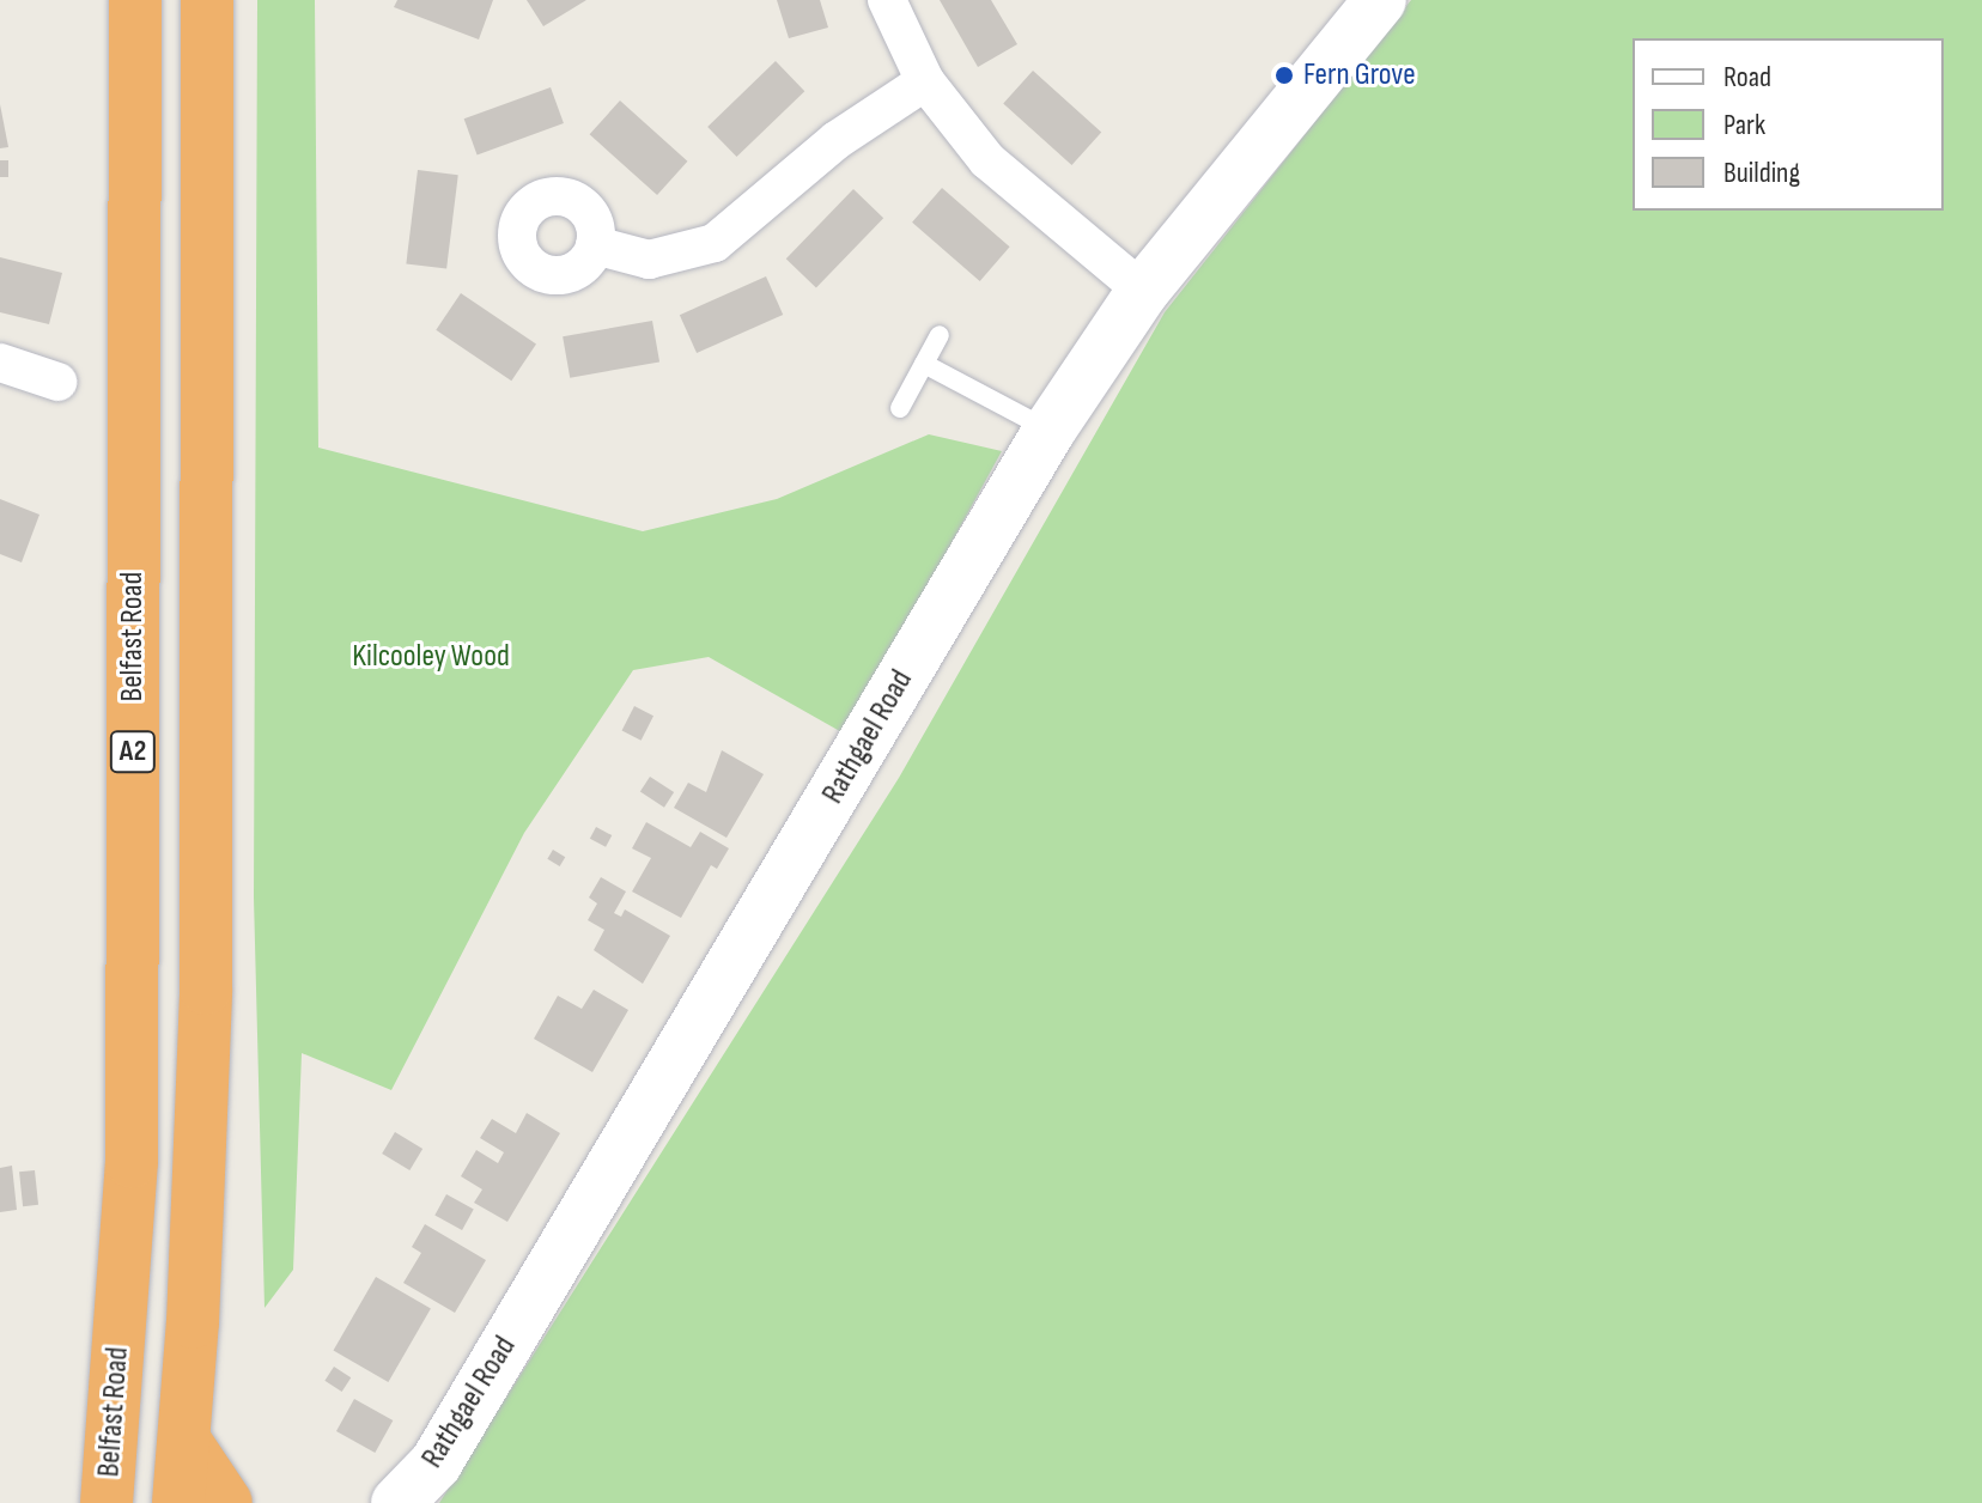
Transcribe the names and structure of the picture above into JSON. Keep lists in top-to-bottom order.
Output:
{
  "streets": {
    "highway": ["Belfast Road", "A2"],
    "street": ["Rathgael Road"]
  },
  "parks": ["Kilcooley Wood"],
  "places": ["Fern Grove"],
  "legend": ["Road", "Park", "Building"]
}
